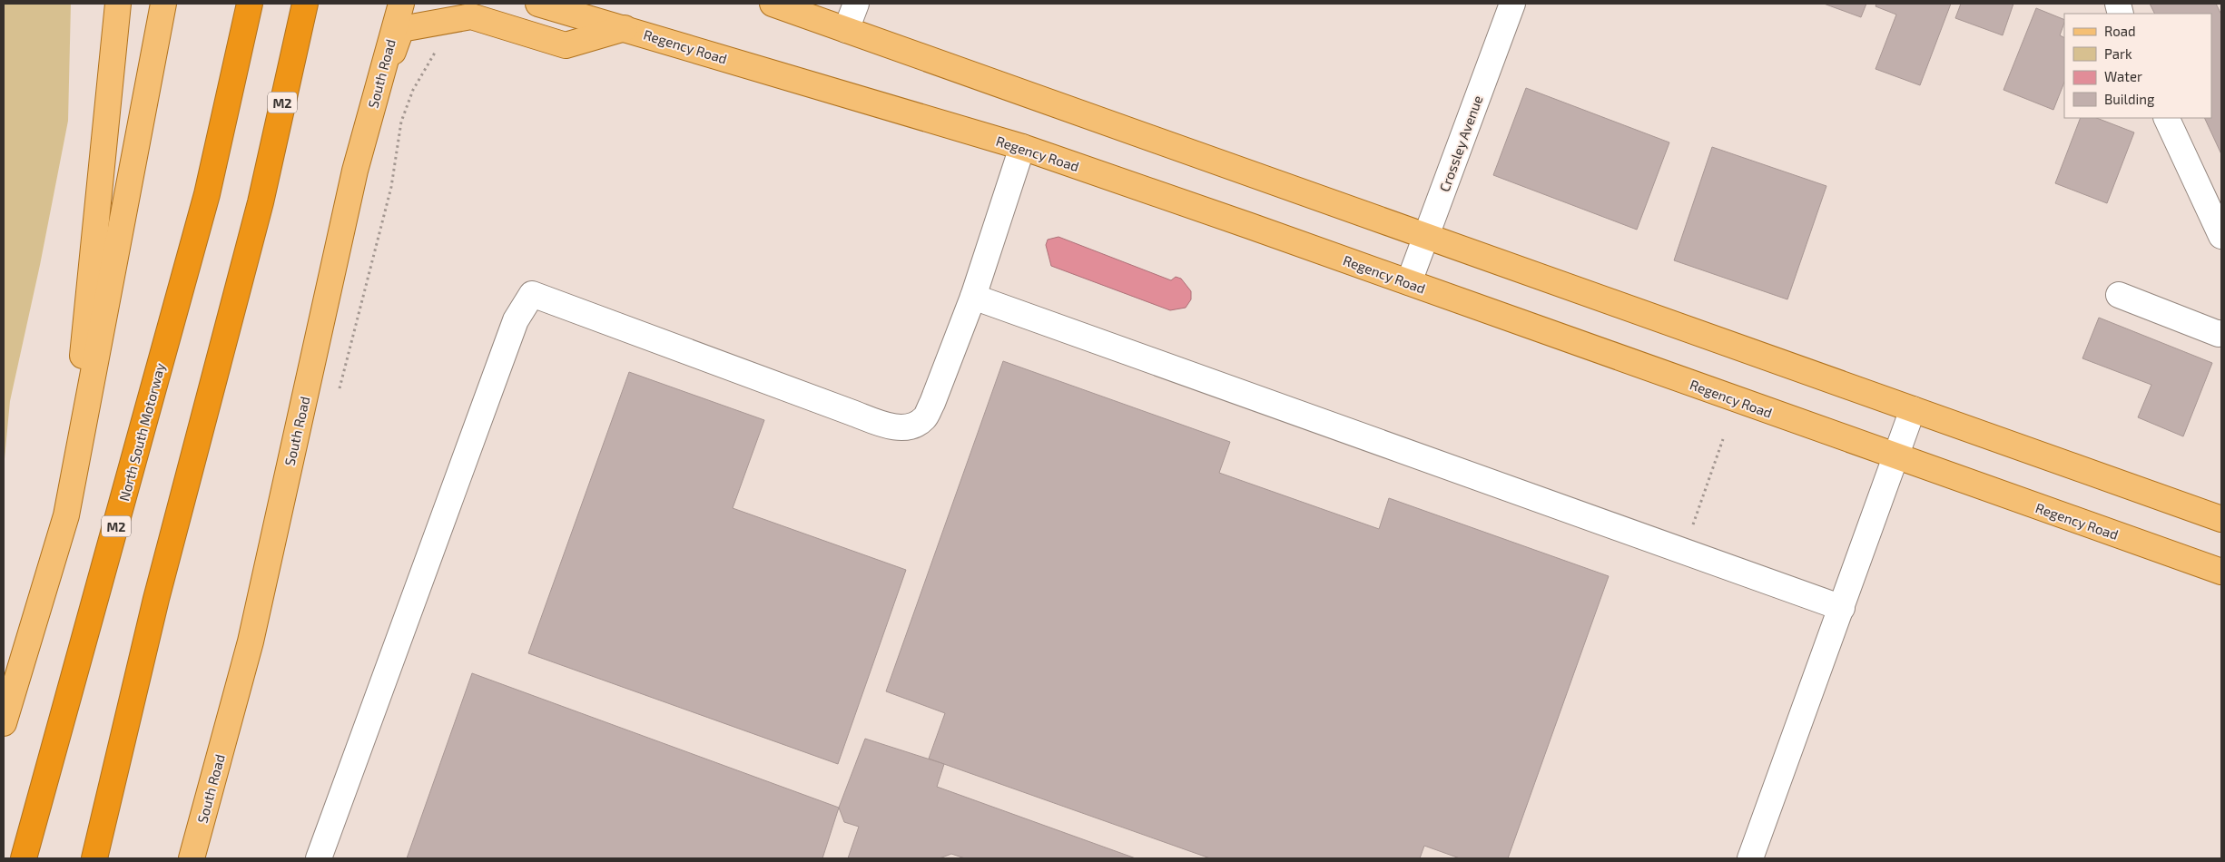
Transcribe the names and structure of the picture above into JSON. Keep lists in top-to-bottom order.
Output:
{
  "streets": {
    "highway": ["M2", "North South Motorway"],
    "main road": ["Regency Road", "South Road"],
    "street": ["Crossley Avenue"]
  },
  "crossings": [
    ["Regency Road", "Crossley Avenue"]
  ],
  "legend": [
    "Road",
    "Park",
    "Water",
    "Building"
  ]
}
